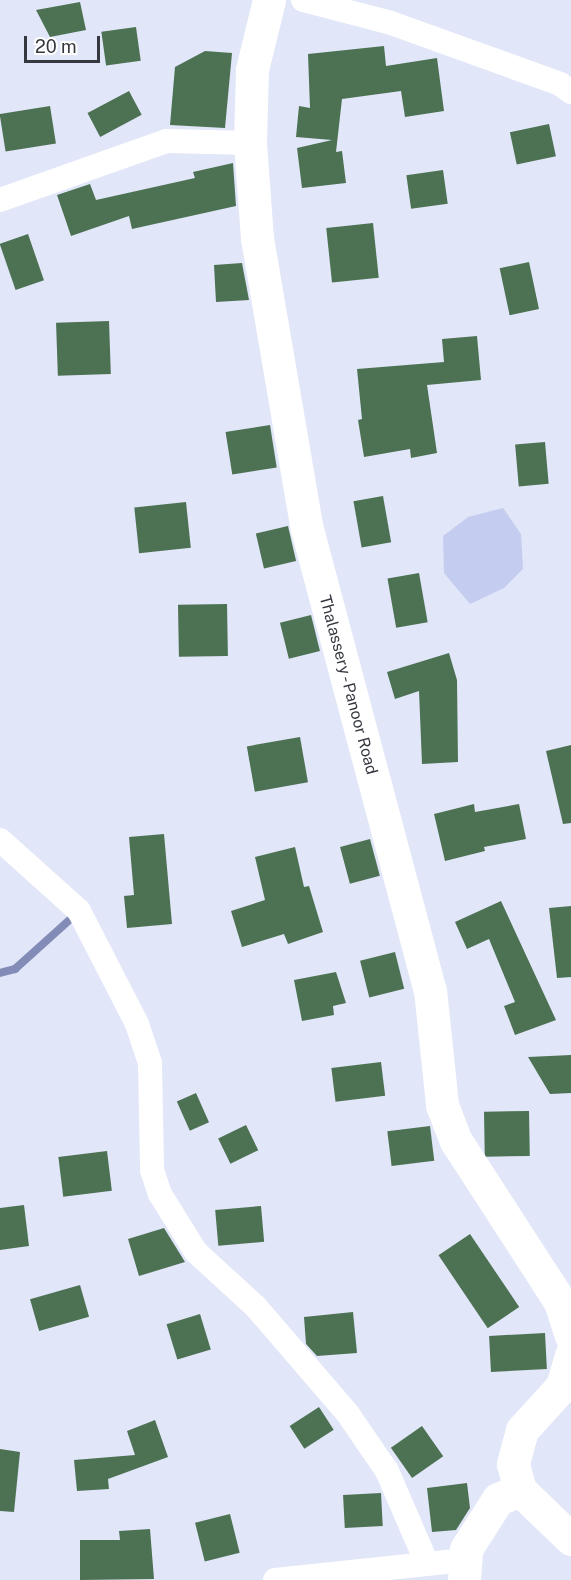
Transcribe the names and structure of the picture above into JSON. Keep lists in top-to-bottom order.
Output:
{
  "streets": {
    "main road": ["Thalassery - Panoor Road"]
  },
  "scale_bar": "20 m"
}
